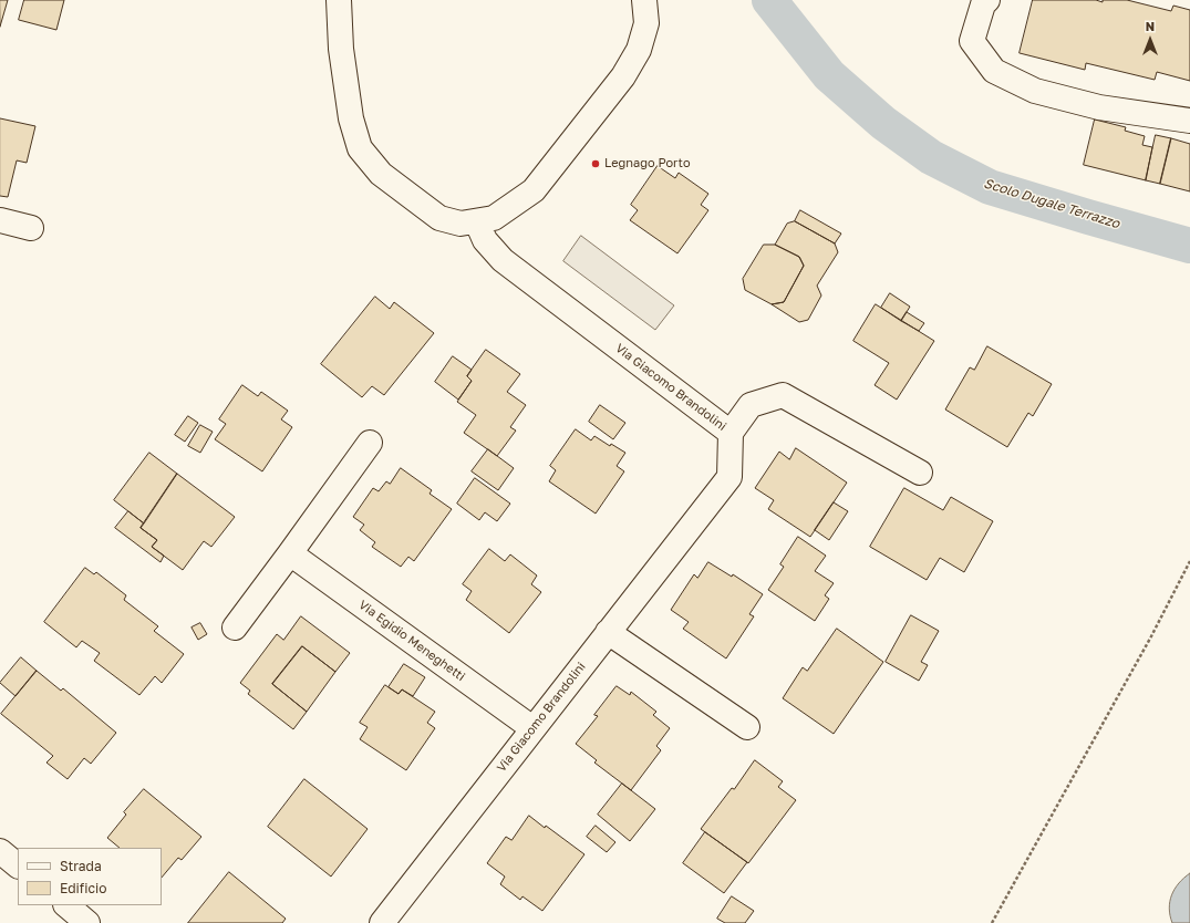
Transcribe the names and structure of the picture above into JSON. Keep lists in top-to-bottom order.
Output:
{
  "streets": {
    "street": ["Via Giacomo Brandolini", "Via Egidio Meneghetti"]
  },
  "crossings": [
    ["Via Giacomo Brandolini", "Via Egidio Meneghetti"]
  ],
  "water": ["Scolo Dugale Terrazzo"],
  "places": ["Legnago Porto"],
  "legend": ["Strada", "Edificio"],
  "north": "top"
}
